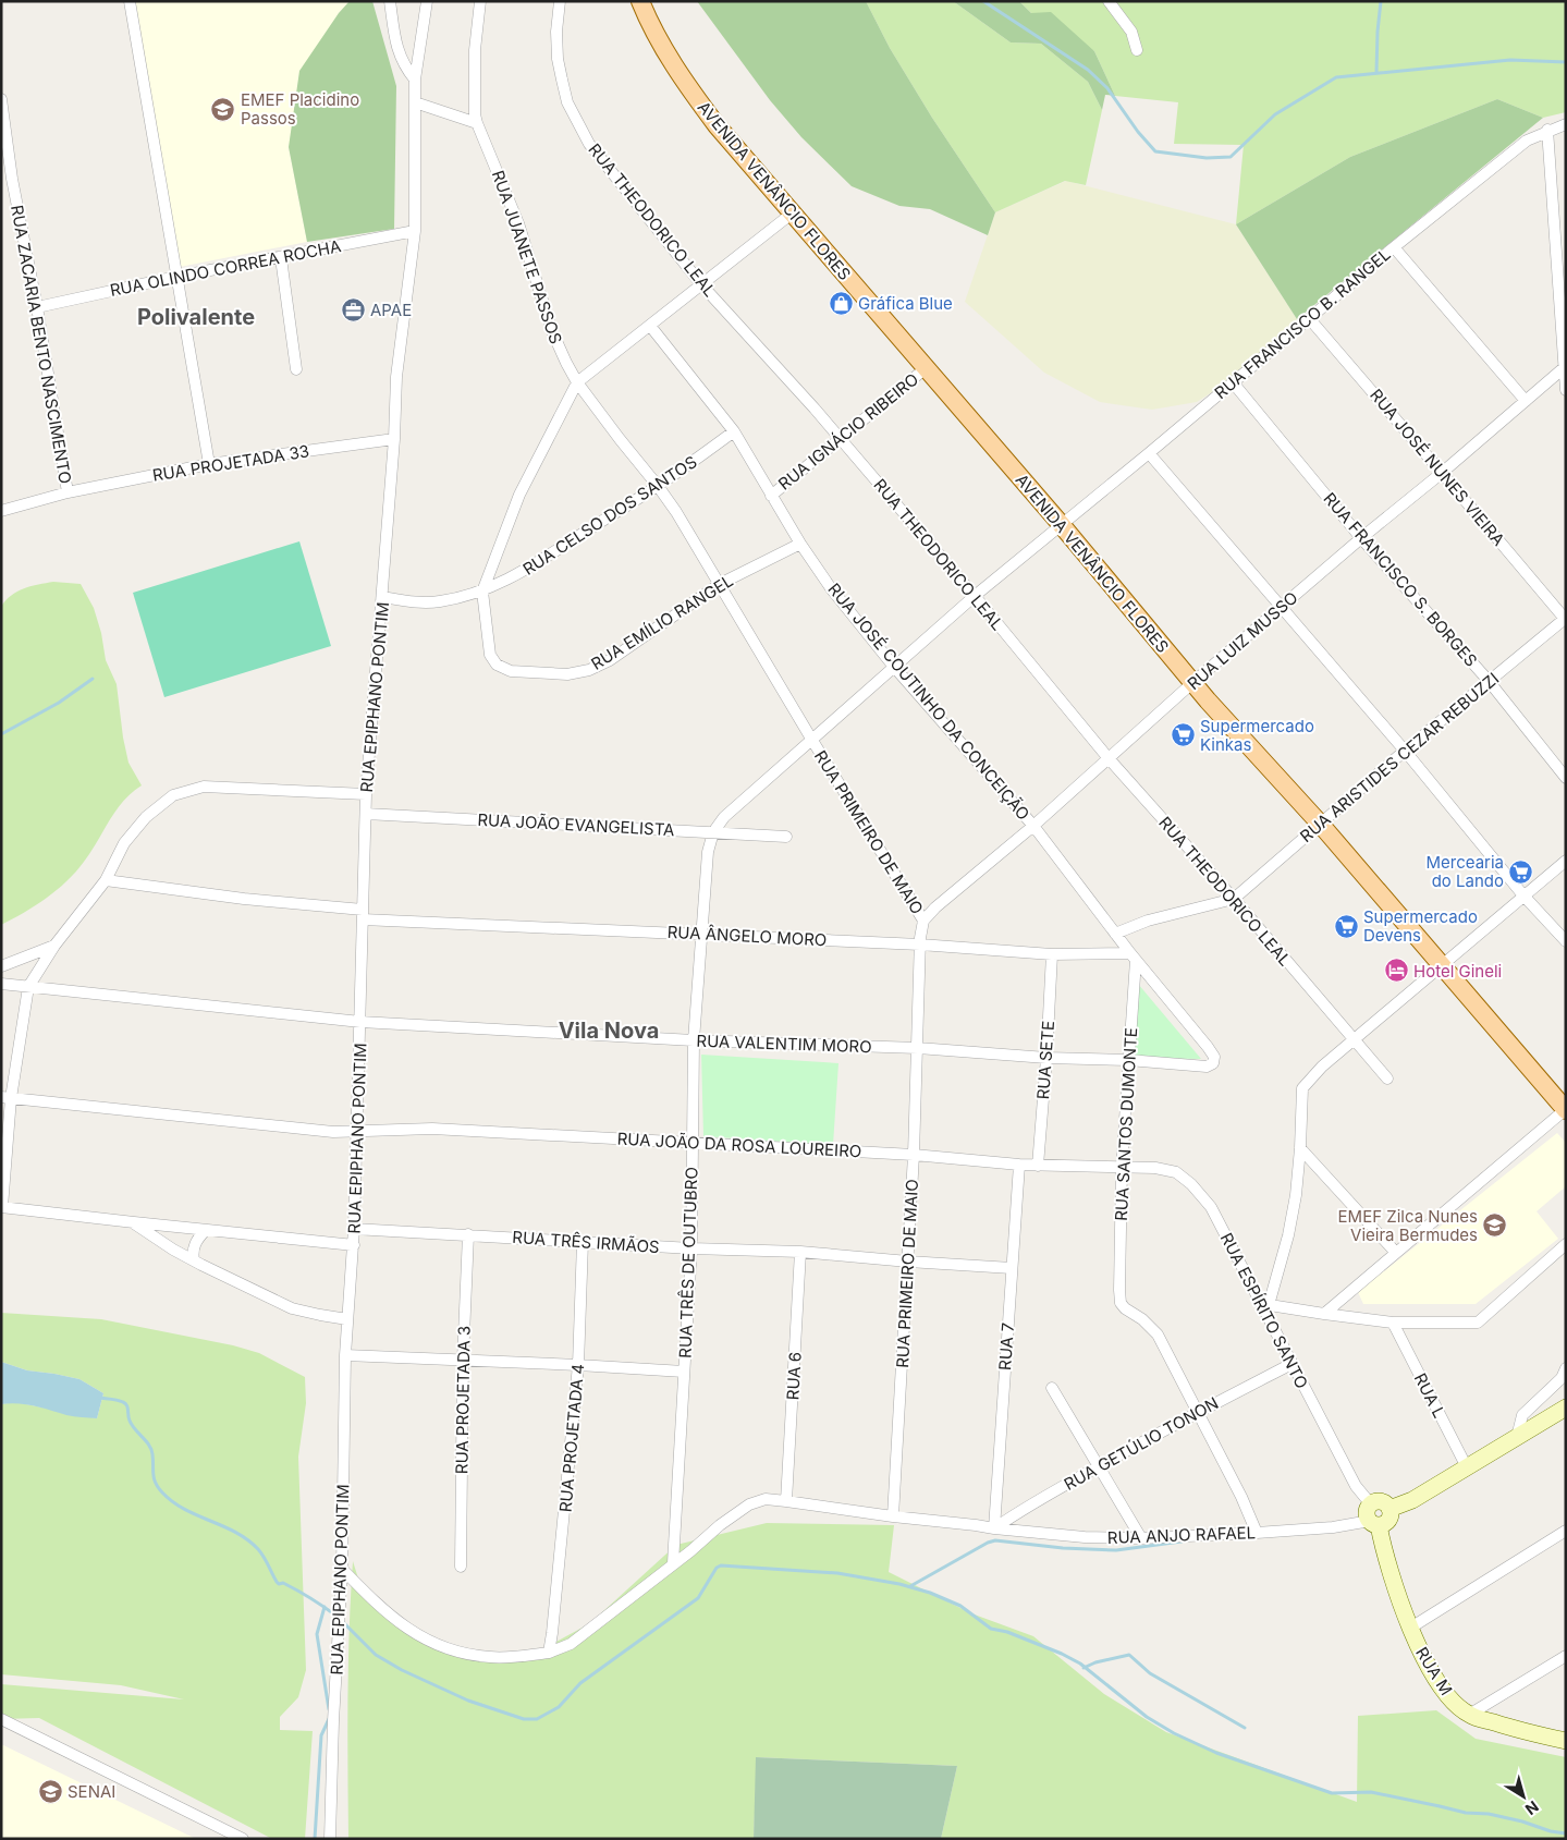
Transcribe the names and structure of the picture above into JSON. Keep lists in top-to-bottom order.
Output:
{
  "streets": {
    "main road": ["AVENIDA VENÂNCIO FLORES"],
    "street": [
      "RUA THEODORICO LEAL",
      "RUA JUANETE PASSOS",
      "RUA OLINDO CORREA ROCHA",
      "RUA FRANCISCO B. RANGEL",
      "RUA ZACARIA BENTO NASCIMENTO",
      "RUA IGNÁCIO RIBEIRO",
      "RUA PROJETADA 33",
      "RUA JOSÉ NUNES VIEIRA",
      "RUA CELSO DOS SANTOS",
      "RUA FRANCISCO S. BORGES",
      "RUA EMÍLIO RANGEL",
      "RUA LUIZ MUSSO",
      "RUA EPIPHANO PONTIM",
      "RUA JOSÉ COUTINHO DA CONCEIÇÃO",
      "RUA ARISTIDES CEZAR REBUZZI",
      "RUA JOÃO EVANGELISTA",
      "RUA PRIMEIRO DE MAIO",
      "RUA ÂNGELO MORO",
      "RUA VALENTIM MORO",
      "RUA SETE",
      "RUA SANTOS DUMONTE",
      "RUA JOÃO DA ROSA LOUREIRO",
      "RUA TRÊS IRMÃOS",
      "RUA TRÊS DE OUTUBRO",
      "RUA ESPÍRITO SANTO",
      "RUA 7",
      "RUA 6",
      "RUA L",
      "RUA PROJETADA 3",
      "RUA PROJETADA 4",
      "RUA GETÚLIO TONON",
      "RUA ANJO RAFAEL",
      "RUA M"
    ]
  },
  "crossings": [
    ["AVENIDA VENÂNCIO FLORES", "RUA FRANCISCO B. RANGEL"],
    ["AVENIDA VENÂNCIO FLORES", "RUA IGNÁCIO RIBEIRO"],
    ["AVENIDA VENÂNCIO FLORES", "RUA LUIZ MUSSO"],
    ["AVENIDA VENÂNCIO FLORES", "RUA ARISTIDES CEZAR REBUZZI"],
    ["RUA THEODORICO LEAL", "RUA FRANCISCO B. RANGEL"],
    ["RUA THEODORICO LEAL", "RUA IGNÁCIO RIBEIRO"],
    ["RUA THEODORICO LEAL", "RUA LUIZ MUSSO"],
    ["RUA THEODORICO LEAL", "RUA ARISTIDES CEZAR REBUZZI"],
    ["RUA JUANETE PASSOS", "RUA PRIMEIRO DE MAIO"],
    ["RUA OLINDO CORREA ROCHA", "RUA ZACARIA BENTO NASCIMENTO"],
    ["RUA OLINDO CORREA ROCHA", "RUA EPIPHANO PONTIM"],
    ["RUA FRANCISCO B. RANGEL", "RUA JOSÉ NUNES VIEIRA"],
    ["RUA FRANCISCO B. RANGEL", "RUA FRANCISCO S. BORGES"],
    ["RUA FRANCISCO B. RANGEL", "RUA JOSÉ COUTINHO DA CONCEIÇÃO"],
    ["RUA FRANCISCO B. RANGEL", "RUA JOÃO EVANGELISTA"],
    ["RUA FRANCISCO B. RANGEL", "RUA PRIMEIRO DE MAIO"],
    ["RUA FRANCISCO B. RANGEL", "RUA TRÊS DE OUTUBRO"],
    ["RUA ZACARIA BENTO NASCIMENTO", "RUA PROJETADA 33"],
    ["RUA IGNÁCIO RIBEIRO", "RUA JOSÉ COUTINHO DA CONCEIÇÃO"],
    ["RUA PROJETADA 33", "RUA EPIPHANO PONTIM"],
    ["RUA JOSÉ NUNES VIEIRA", "RUA LUIZ MUSSO"],
    ["RUA JOSÉ NUNES VIEIRA", "RUA ARISTIDES CEZAR REBUZZI"],
    ["RUA CELSO DOS SANTOS", "RUA EMÍLIO RANGEL"],
    ["RUA CELSO DOS SANTOS", "RUA EPIPHANO PONTIM"],
    ["RUA CELSO DOS SANTOS", "RUA JOSÉ COUTINHO DA CONCEIÇÃO"],
    ["RUA CELSO DOS SANTOS", "RUA PRIMEIRO DE MAIO"],
    ["RUA FRANCISCO S. BORGES", "RUA LUIZ MUSSO"],
    ["RUA FRANCISCO S. BORGES", "RUA ARISTIDES CEZAR REBUZZI"],
    ["RUA EMÍLIO RANGEL", "RUA JOSÉ COUTINHO DA CONCEIÇÃO"],
    ["RUA EMÍLIO RANGEL", "RUA PRIMEIRO DE MAIO"],
    ["RUA LUIZ MUSSO", "RUA JOSÉ COUTINHO DA CONCEIÇÃO"],
    ["RUA LUIZ MUSSO", "RUA PRIMEIRO DE MAIO"],
    ["RUA EPIPHANO PONTIM", "RUA JOÃO EVANGELISTA"],
    ["RUA EPIPHANO PONTIM", "RUA ÂNGELO MORO"],
    ["RUA EPIPHANO PONTIM", "RUA VALENTIM MORO"],
    ["RUA EPIPHANO PONTIM", "RUA JOÃO DA ROSA LOUREIRO"],
    ["RUA EPIPHANO PONTIM", "RUA TRÊS IRMÃOS"],
    ["RUA EPIPHANO PONTIM", "RUA ANJO RAFAEL"],
    ["RUA JOSÉ COUTINHO DA CONCEIÇÃO", "RUA ÂNGELO MORO"],
    ["RUA JOSÉ COUTINHO DA CONCEIÇÃO", "RUA VALENTIM MORO"],
    ["RUA JOSÉ COUTINHO DA CONCEIÇÃO", "RUA SANTOS DUMONTE"],
    ["RUA JOÃO EVANGELISTA", "RUA TRÊS DE OUTUBRO"],
    ["RUA PRIMEIRO DE MAIO", "RUA ÂNGELO MORO"],
    ["RUA PRIMEIRO DE MAIO", "RUA VALENTIM MORO"],
    ["RUA PRIMEIRO DE MAIO", "RUA JOÃO DA ROSA LOUREIRO"],
    ["RUA PRIMEIRO DE MAIO", "RUA TRÊS IRMÃOS"],
    ["RUA PRIMEIRO DE MAIO", "RUA ANJO RAFAEL"],
    ["RUA ÂNGELO MORO", "RUA SETE"],
    ["RUA ÂNGELO MORO", "RUA SANTOS DUMONTE"],
    ["RUA ÂNGELO MORO", "RUA TRÊS DE OUTUBRO"],
    ["RUA VALENTIM MORO", "RUA SETE"],
    ["RUA VALENTIM MORO", "RUA SANTOS DUMONTE"],
    ["RUA VALENTIM MORO", "RUA TRÊS DE OUTUBRO"],
    ["RUA SETE", "RUA JOÃO DA ROSA LOUREIRO"],
    ["RUA SANTOS DUMONTE", "RUA JOÃO DA ROSA LOUREIRO"],
    ["RUA SANTOS DUMONTE", "RUA ESPÍRITO SANTO"],
    ["RUA SANTOS DUMONTE", "RUA GETÚLIO TONON"],
    ["RUA JOÃO DA ROSA LOUREIRO", "RUA TRÊS DE OUTUBRO"],
    ["RUA JOÃO DA ROSA LOUREIRO", "RUA ESPÍRITO SANTO"],
    ["RUA JOÃO DA ROSA LOUREIRO", "RUA 7"],
    ["RUA TRÊS IRMÃOS", "RUA TRÊS DE OUTUBRO"],
    ["RUA TRÊS IRMÃOS", "RUA 7"],
    ["RUA TRÊS IRMÃOS", "RUA 6"],
    ["RUA TRÊS IRMÃOS", "RUA PROJETADA 3"],
    ["RUA TRÊS IRMÃOS", "RUA PROJETADA 4"],
    ["RUA TRÊS DE OUTUBRO", "RUA ANJO RAFAEL"],
    ["RUA ESPÍRITO SANTO", "RUA GETÚLIO TONON"],
    ["RUA ESPÍRITO SANTO", "RUA ANJO RAFAEL"],
    ["RUA ESPÍRITO SANTO", "RUA M"],
    ["RUA 7", "RUA GETÚLIO TONON"],
    ["RUA 7", "RUA ANJO RAFAEL"],
    ["RUA 6", "RUA ANJO RAFAEL"],
    ["RUA PROJETADA 4", "RUA ANJO RAFAEL"],
    ["RUA GETÚLIO TONON", "RUA ANJO RAFAEL"],
    ["RUA ANJO RAFAEL", "RUA M"]
  ],
  "districts": ["Polivalente", "Vila Nova"],
  "places": {
    "school or university": ["EMEF Placidino Passos", "EMEF Zilca Nunes Vieira Bermudes", "SENAI"],
    "shop": ["Gráfica Blue"],
    "office": ["APAE"],
    "supermarket": ["Supermercado Kinkas", "Mercearia do Lando", "Supermercado Devens"],
    "hotel": ["Hotel Gineli"]
  },
  "north": "bottom right"
}
